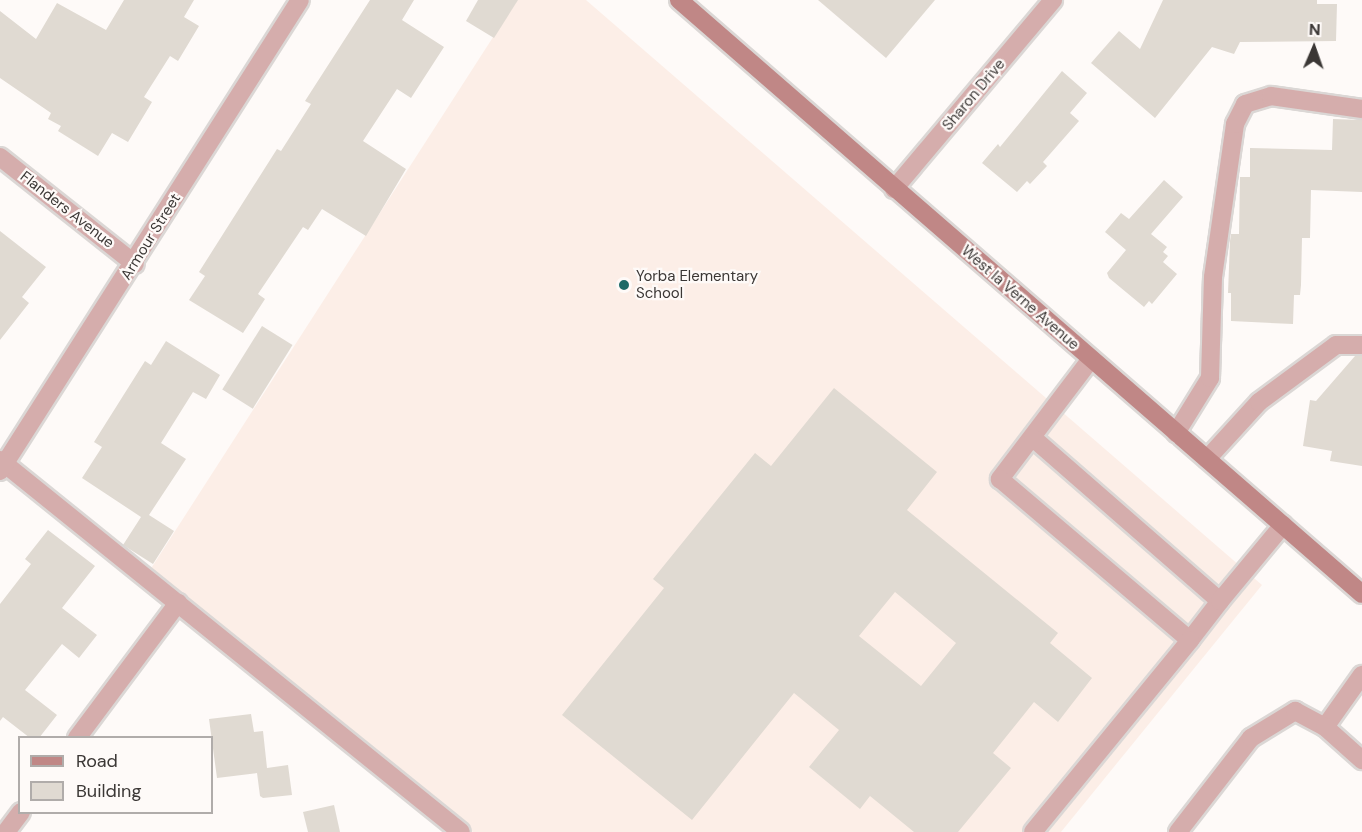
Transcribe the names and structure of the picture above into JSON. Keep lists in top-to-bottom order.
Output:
{
  "streets": {
    "main road": ["West la Verne Avenue"],
    "street": ["Sharon Drive", "Flanders Avenue", "Armour Street"]
  },
  "crossings": [
    ["Sharon Drive", "West la Verne Avenue"],
    ["Flanders Avenue", "Armour Street"]
  ],
  "places": ["Yorba Elementary School"],
  "legend": ["Road", "Building"],
  "north": "top"
}
